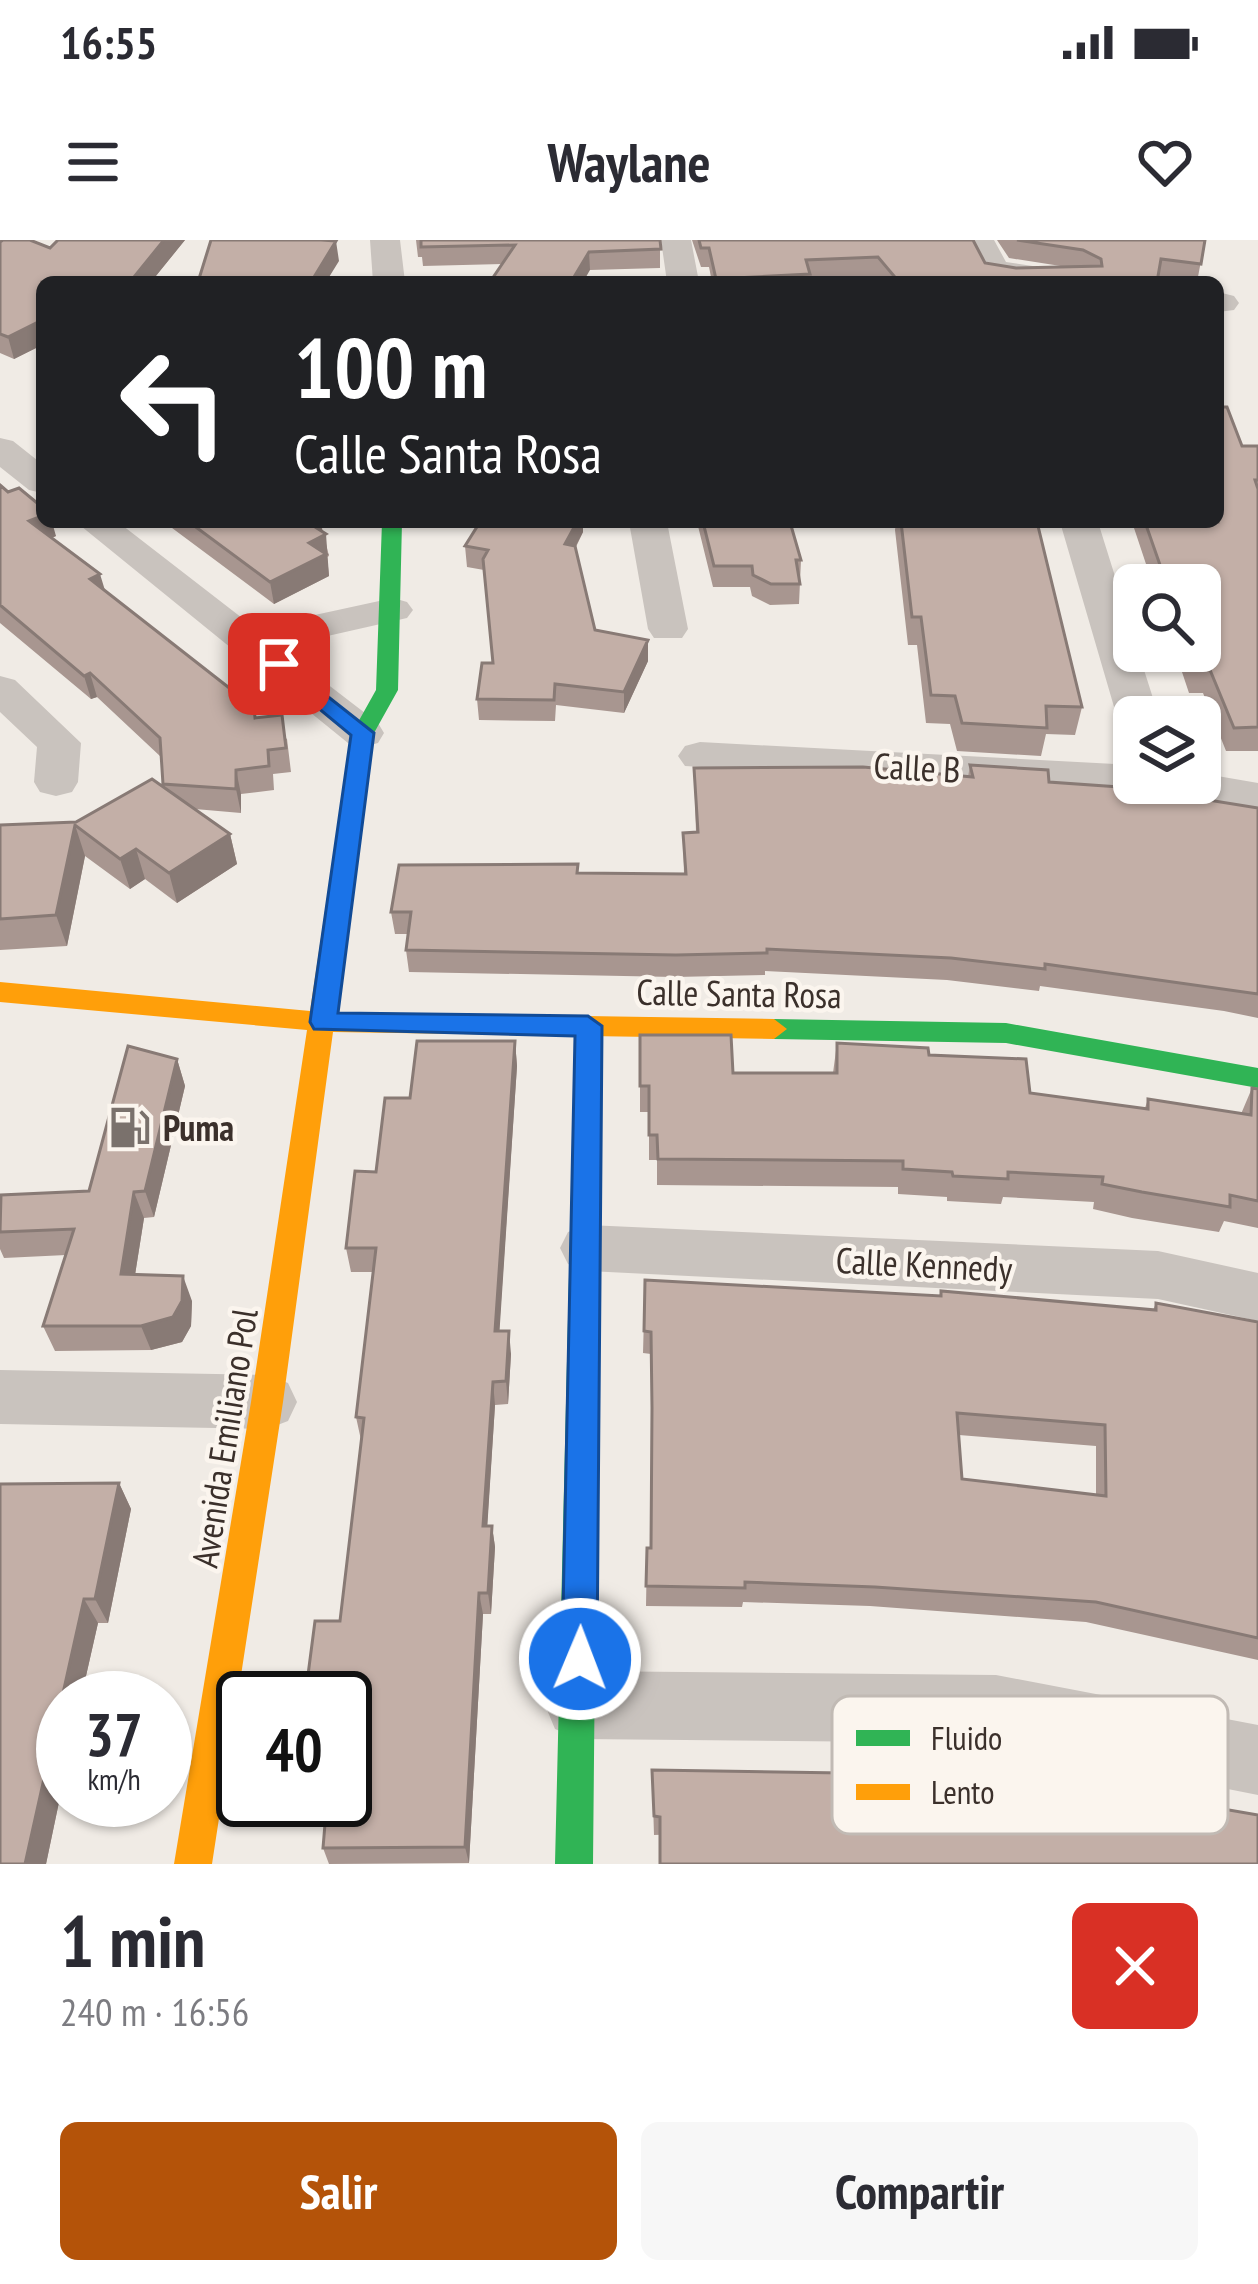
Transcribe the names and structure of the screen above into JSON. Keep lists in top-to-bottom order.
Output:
{
  "streets": {
    "street": [
      "Calle B",
      "Calle Santa Rosa",
      "Calle Kennedy",
      "Avenida Emiliano Pol"
    ]
  },
  "crossings": [
    ["Calle Santa Rosa", "Avenida Emiliano Pol"]
  ],
  "places": {
    "fuel station": ["Puma"]
  },
  "legend": ["Fluido", "Lento"],
  "page": {
    "status": "16:55",
    "header": "Waylane",
    "turn": ["100 m", "Calle Santa Rosa"],
    "speed": "37 km/h",
    "limit": "40",
    "heading": ["1 min", "240 m · 16:56"],
    "buttons": ["Salir", "Compartir"]
  }
}
